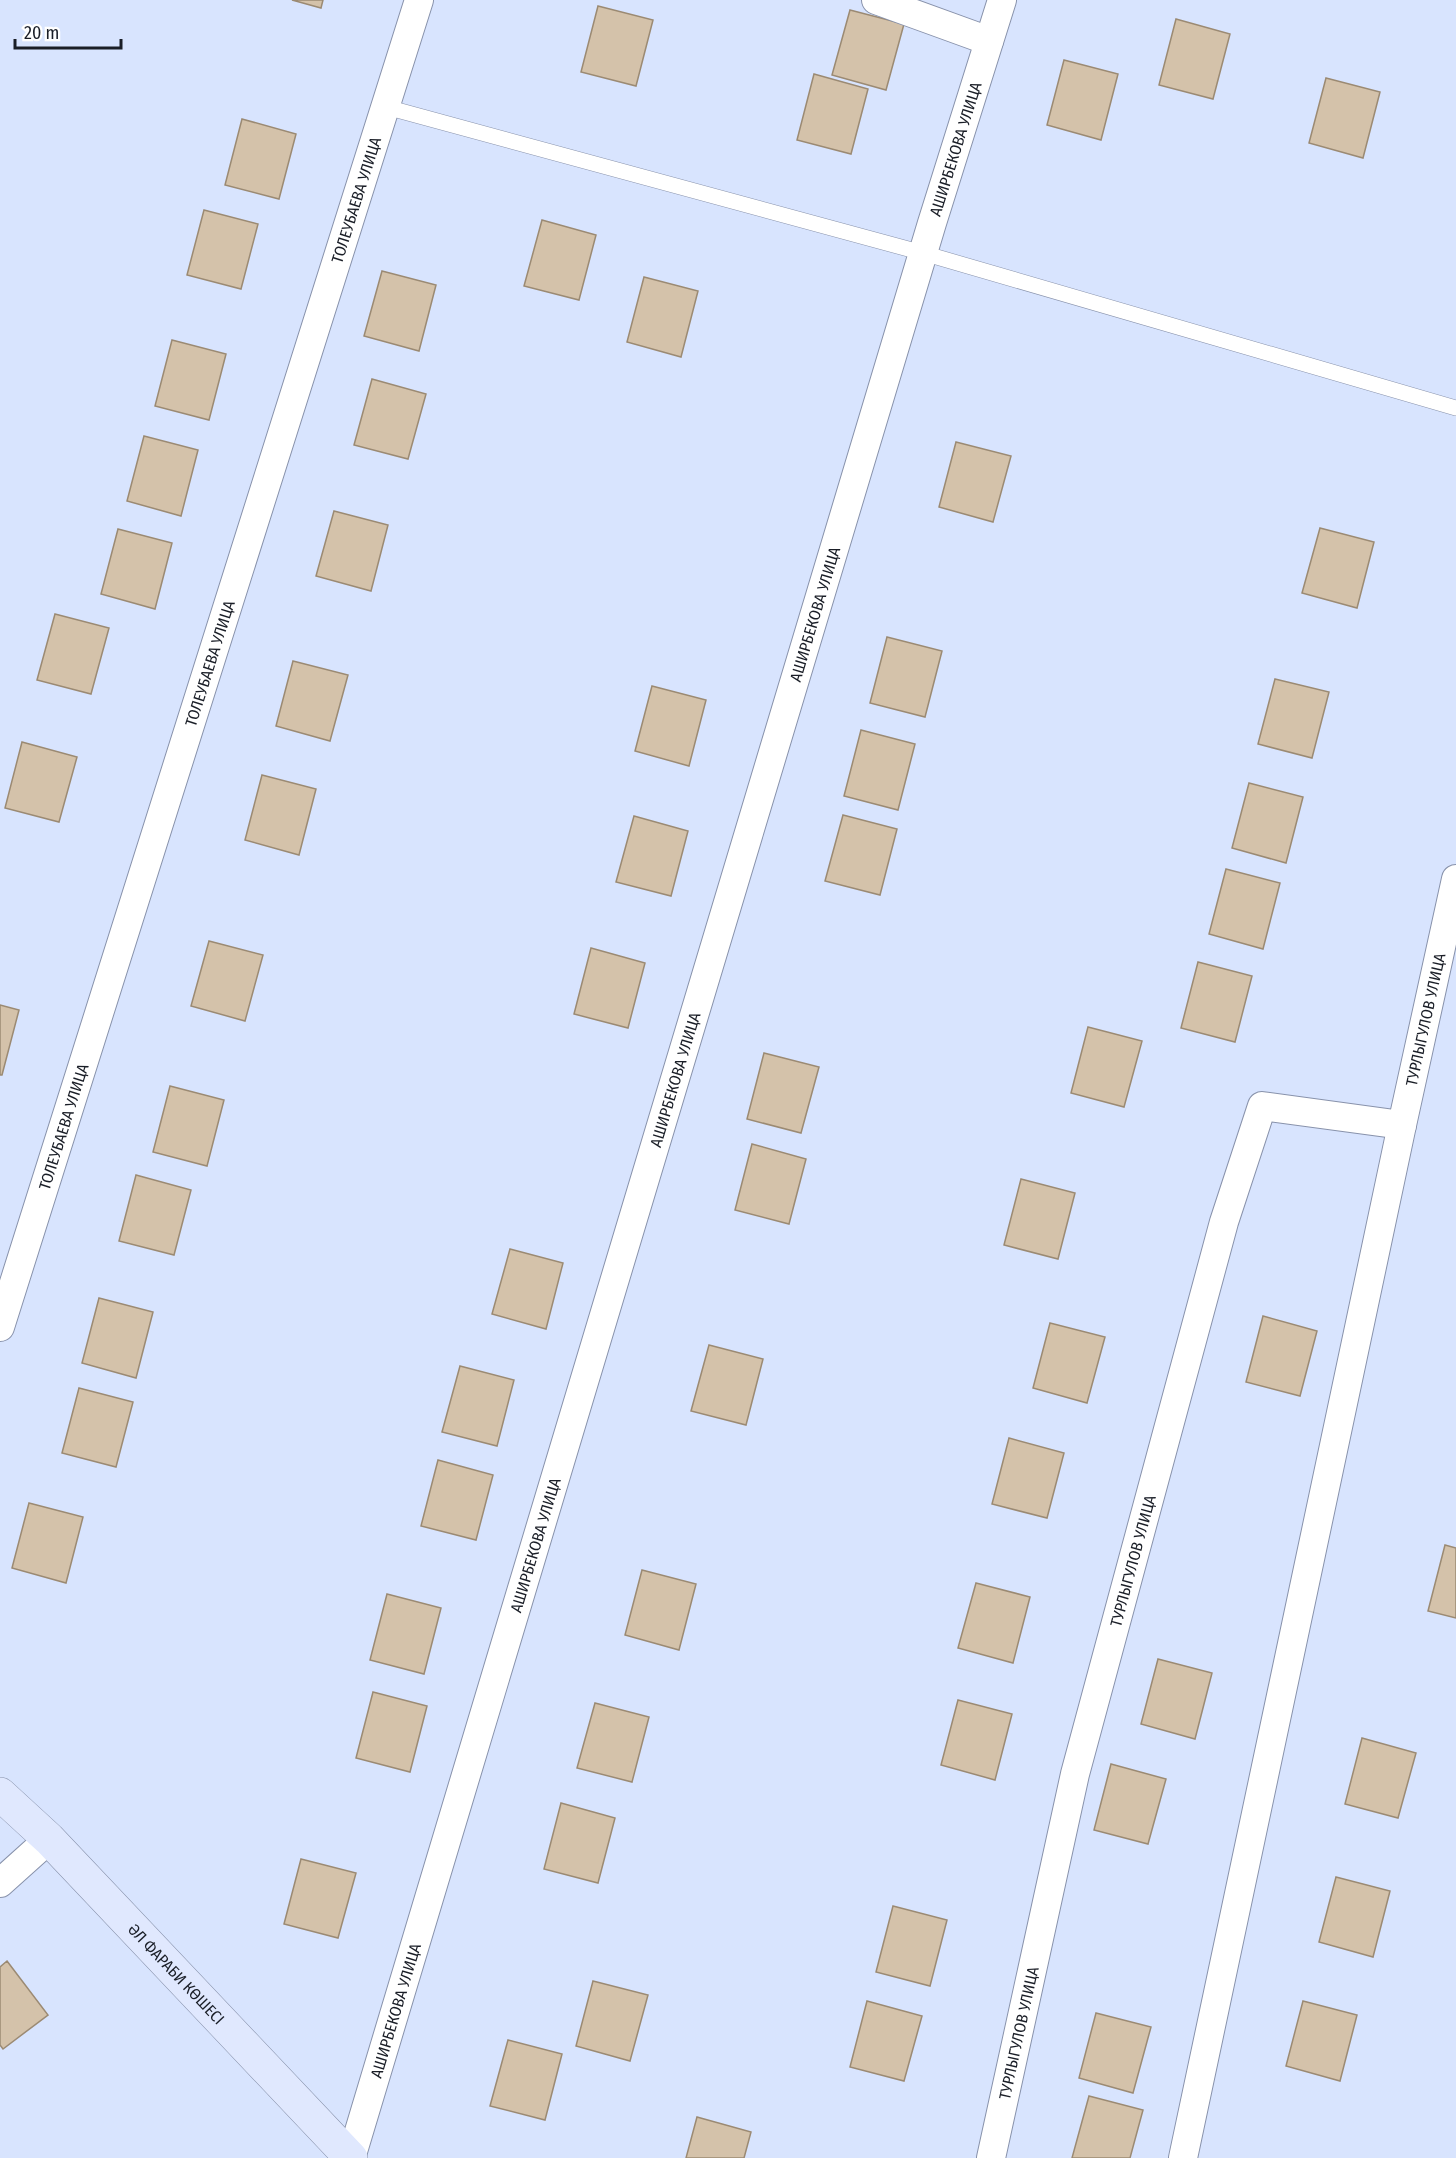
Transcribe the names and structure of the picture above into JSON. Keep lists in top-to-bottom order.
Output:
{
  "streets": {
    "street": [
      "АШИРБЕКОВА УЛИЦА",
      "ТОЛЕУБАЕВА УЛИЦА",
      "ТУРЛЫГУЛОВ УЛИЦА",
      "ӘЛ ФАРАБИ КӨШЕСІ"
    ]
  },
  "crossings": [
    ["АШИРБЕКОВА УЛИЦА", "ӘЛ ФАРАБИ КӨШЕСІ"]
  ],
  "scale_bar": "20 m"
}
